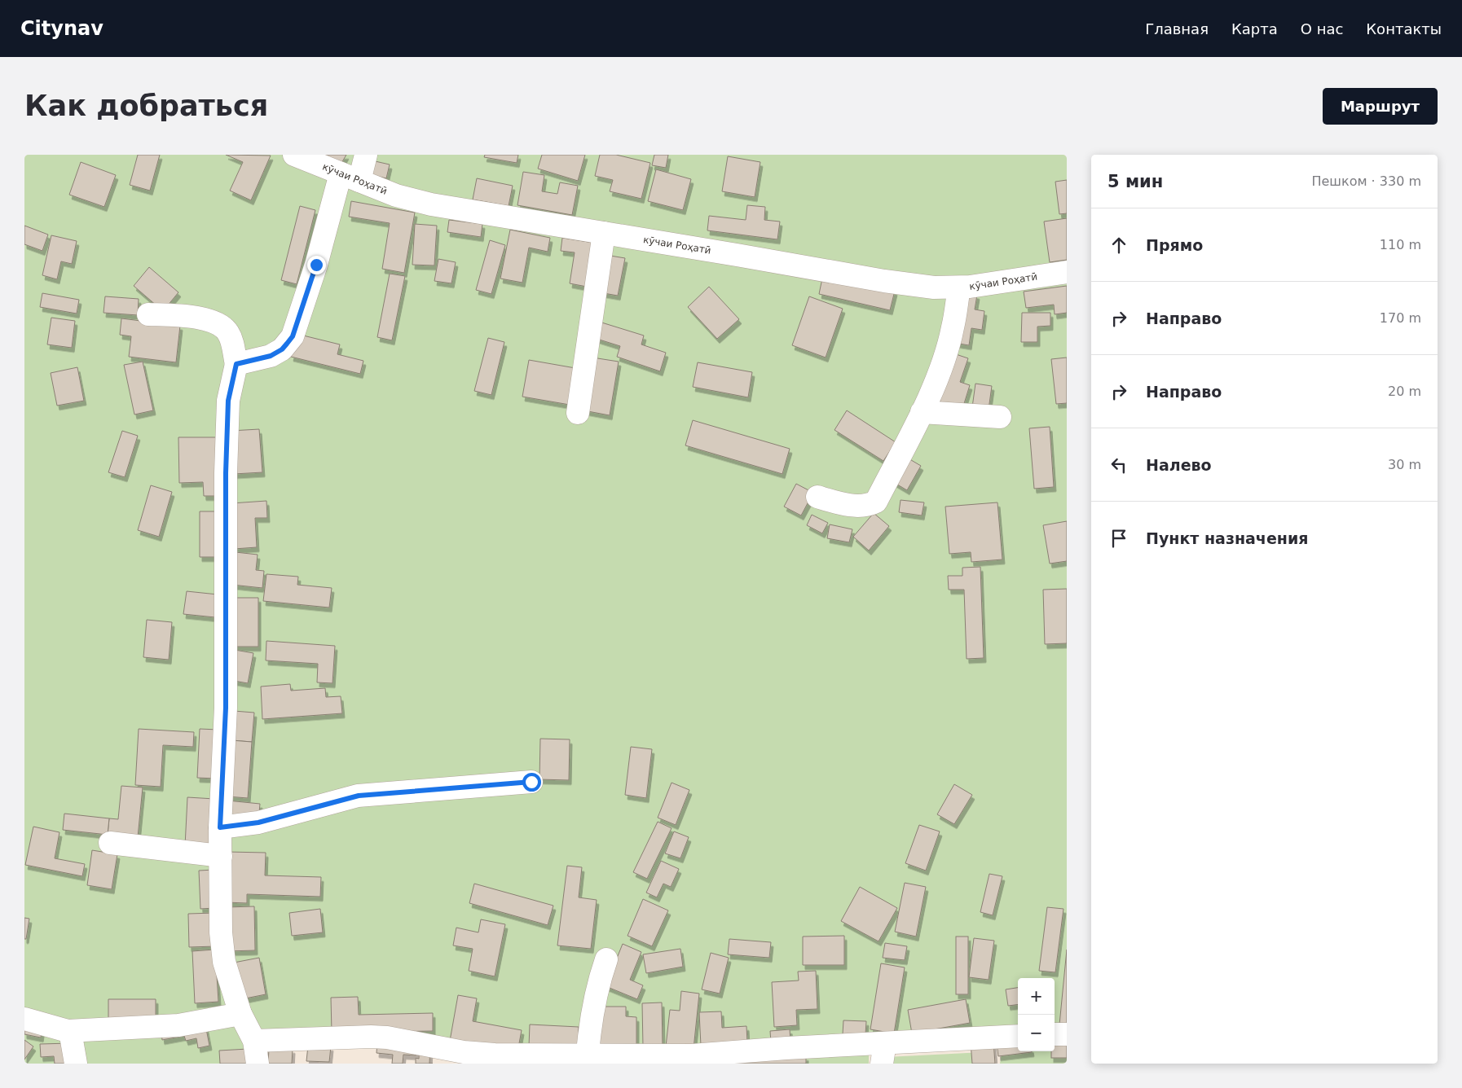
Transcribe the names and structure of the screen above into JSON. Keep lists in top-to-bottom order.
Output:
{
  "streets": {
    "street": ["кӯчаи Роҳатӣ"]
  },
  "page": {
    "header": "Citynav",
    "nav": [
      "Главная",
      "Карта",
      "О нас",
      "Контакты"
    ],
    "buttons": "Маршрут",
    "title": "Как добраться",
    "heading": ["5 мин", "Пешком · 330 m"],
    "list": [
      ["Прямо", "110 m"],
      ["Направо", "170 m"],
      ["Направо", "20 m"],
      ["Налево", "30 m"],
      "Пункт назначения"
    ],
    "map_buttons": ["+", "−"]
  }
}
